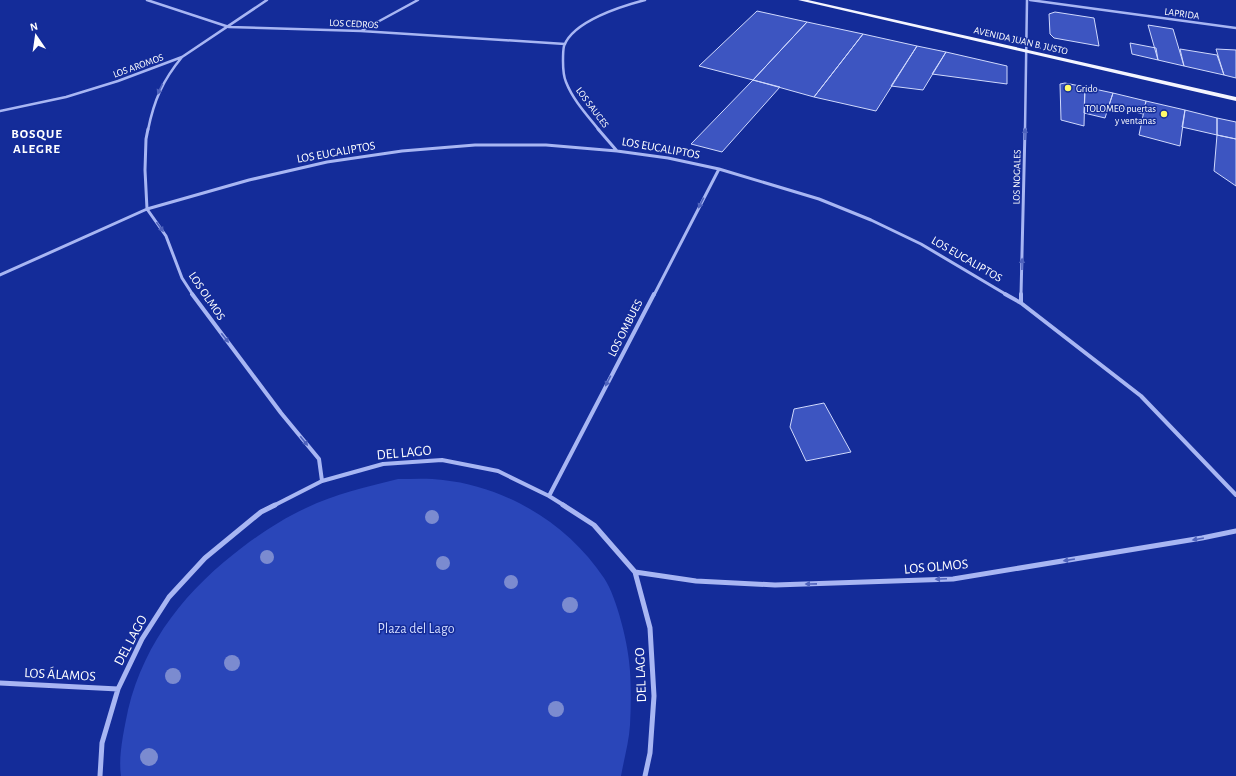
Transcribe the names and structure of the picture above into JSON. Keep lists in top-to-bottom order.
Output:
{
  "streets": {
    "main road": ["AVENIDA JUAN B. JUSTO"],
    "street": [
      "LAPRIDA",
      "LOS CEDROS",
      "LOS AROMOS",
      "LOS SAUCES",
      "LOS EUCALIPTOS",
      "LOS NOGALES",
      "LOS OLMOS",
      "LOS OMBUES",
      "DEL LAGO",
      "LOS ÁLAMOS"
    ]
  },
  "crossings": [
    ["LAPRIDA", "LOS NOGALES"],
    ["LOS CEDROS", "LOS AROMOS"],
    ["LOS CEDROS", "LOS SAUCES"],
    ["AVENIDA JUAN B. JUSTO", "LOS NOGALES"],
    ["LOS SAUCES", "LOS EUCALIPTOS"],
    ["LOS EUCALIPTOS", "LOS NOGALES"],
    ["LOS EUCALIPTOS", "LOS OLMOS"],
    ["LOS EUCALIPTOS", "LOS OMBUES"],
    ["LOS OLMOS", "DEL LAGO"],
    ["LOS OMBUES", "DEL LAGO"],
    ["DEL LAGO", "LOS ÁLAMOS"]
  ],
  "one_way": ["LOS NOGALES", "LOS OMBUES"],
  "districts": ["BOSQUE ALEGRE"],
  "parks": ["Plaza del Lago"],
  "places": ["Grido", "TOLOMEO puertas y ventanas"],
  "north": "top"
}
